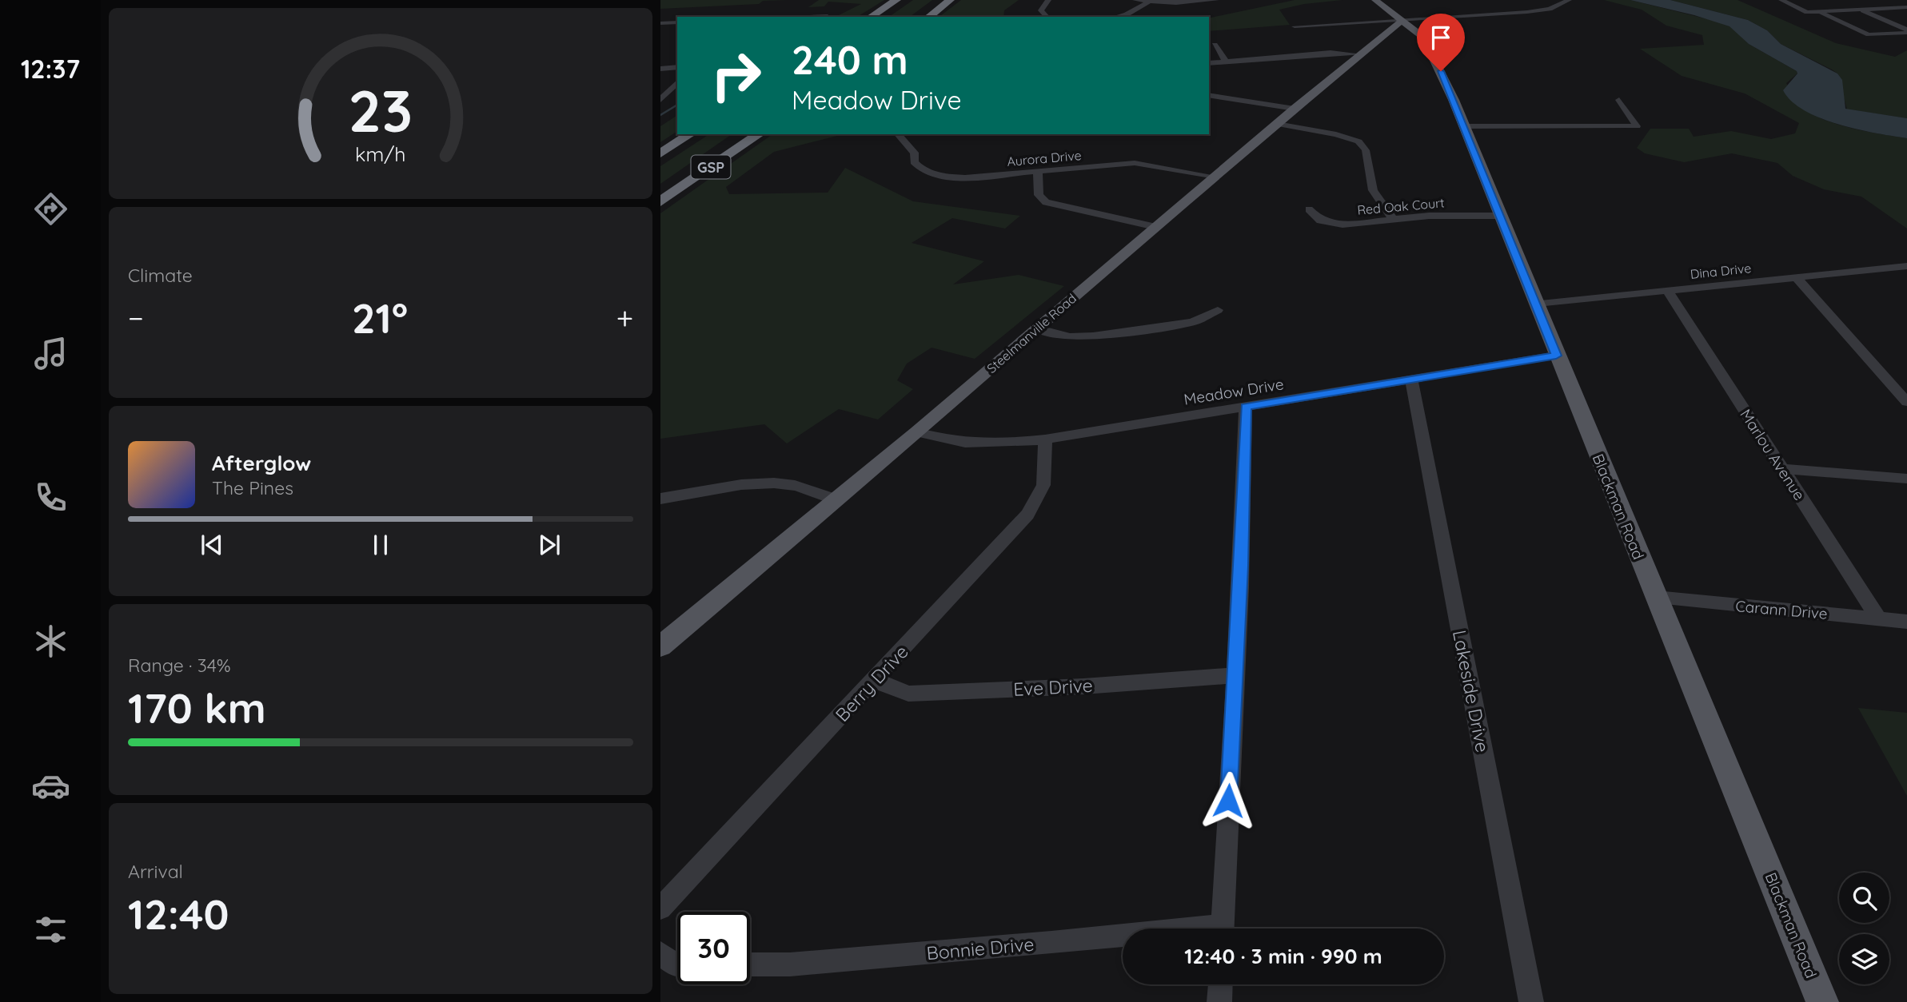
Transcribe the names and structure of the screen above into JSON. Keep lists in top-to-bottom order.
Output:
{
  "streets": {
    "highway": ["GSP"],
    "main road": ["Steelmanville Road", "Blackman Road"],
    "street": [
      "Aurora Drive",
      "Red Oak Court",
      "Dina Drive",
      "Meadow Drive",
      "Marlou Avenue",
      "Carann Drive",
      "Berry Drive",
      "Eve Drive",
      "Lakeside Drive",
      "Bonnie Drive"
    ]
  },
  "crossings": [
    ["Aurora Drive", "Steelmanville Road"],
    ["Red Oak Court", "Blackman Road"],
    ["Dina Drive", "Marlou Avenue"],
    ["Dina Drive", "Blackman Road"],
    ["Steelmanville Road", "Meadow Drive"],
    ["Steelmanville Road", "Blackman Road"],
    ["Meadow Drive", "Blackman Road"],
    ["Meadow Drive", "Berry Drive"],
    ["Meadow Drive", "Lakeside Drive"],
    ["Marlou Avenue", "Carann Drive"],
    ["Blackman Road", "Carann Drive"],
    ["Berry Drive", "Eve Drive"]
  ],
  "page": {
    "tabs": "12:37",
    "turn": ["240 m", "Meadow Drive"],
    "tile": [
      "Climate",
      ["Range · 34%", "170 km"],
      ["Arrival", "12:40"]
    ],
    "heat": ["−", "21°", "+"],
    "song": ["Afterglow", "The Pines"],
    "limit": "30",
    "trip": "12:40 · 3 min · 990 m",
    "gauge": ["23", "km/h"]
  }
}
